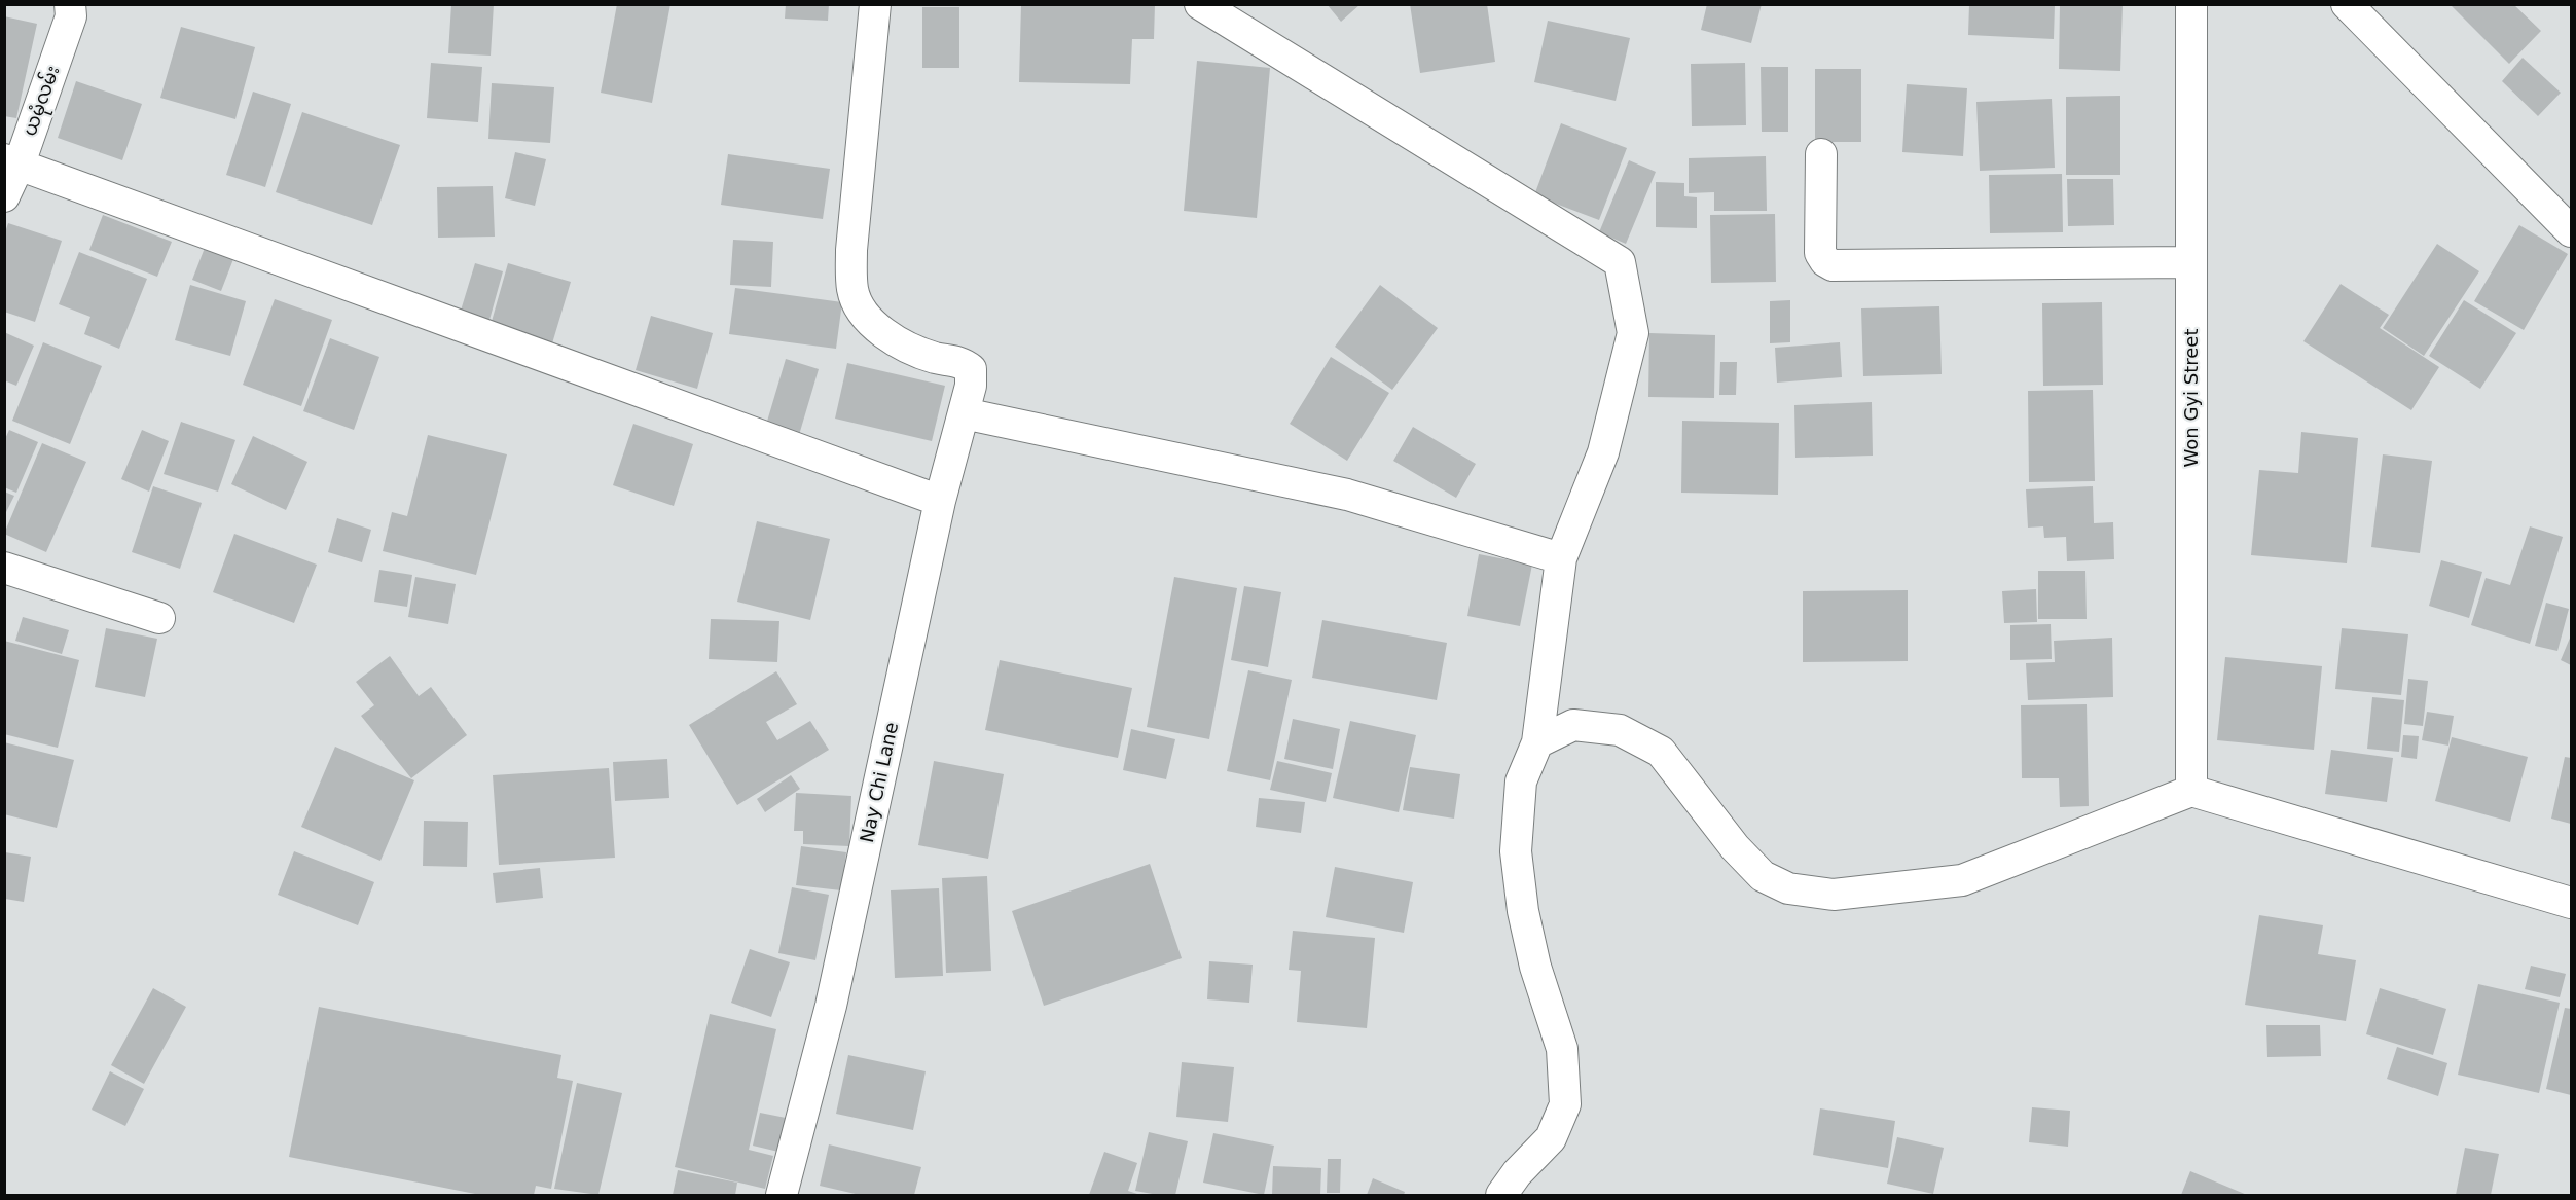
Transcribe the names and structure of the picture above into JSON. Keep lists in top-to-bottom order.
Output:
{
  "streets": {
    "street": ["ယမုံလမ်း", "Won Gyi Street", "Nay Chi Lane"]
  }
}
